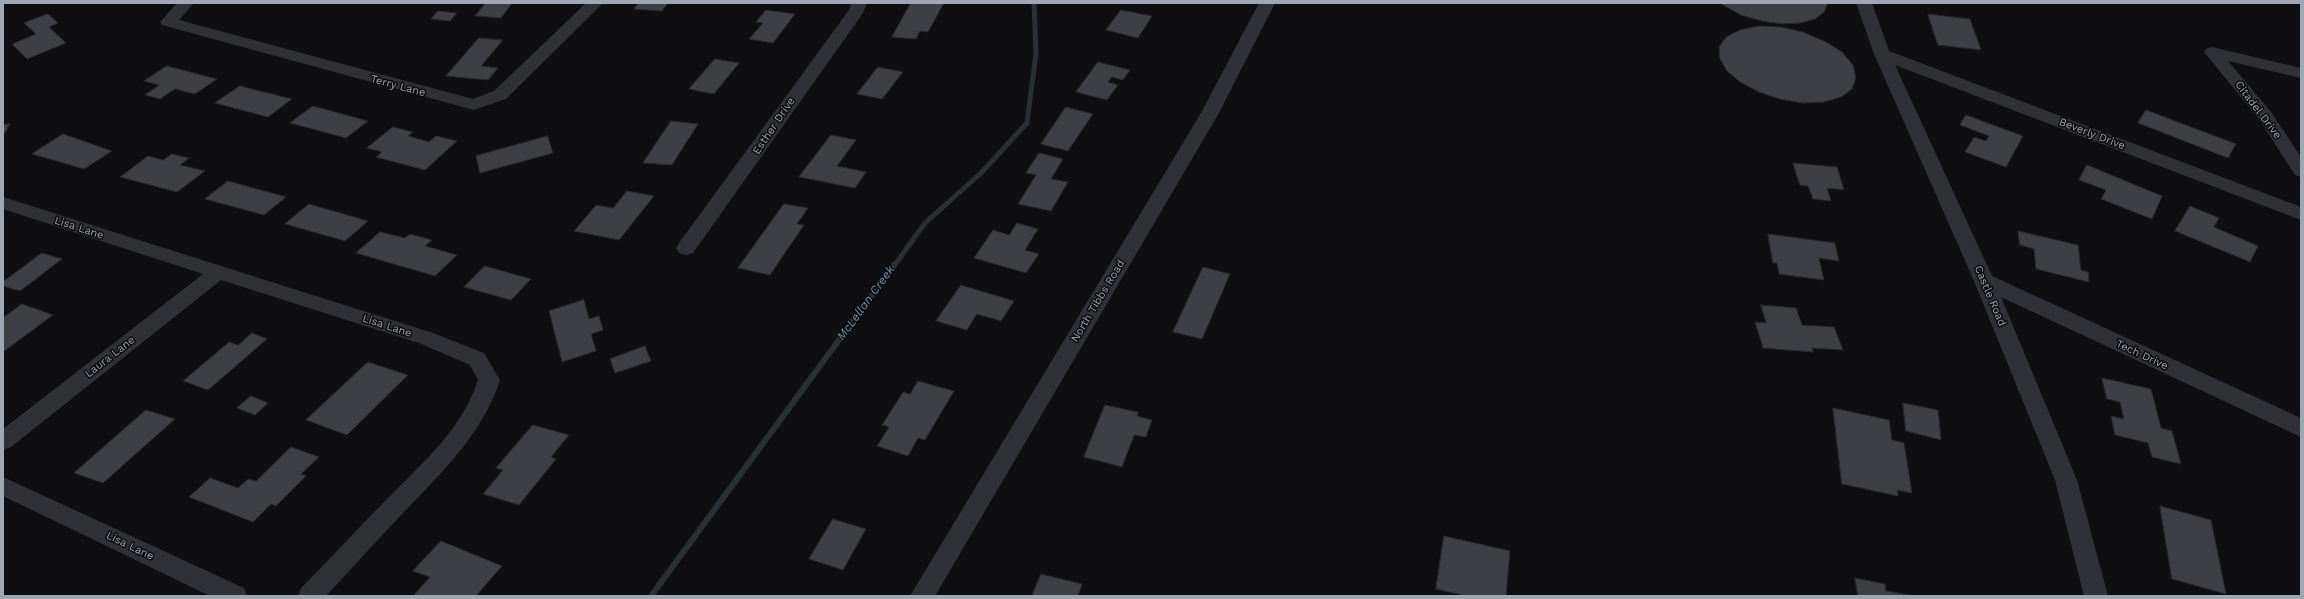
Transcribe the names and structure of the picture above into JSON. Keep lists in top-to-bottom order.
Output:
{
  "streets": {
    "street": [
      "Terry Lane",
      "Citadel Drive",
      "Esther Drive",
      "Beverly Drive",
      "Lisa Lane",
      "Castle Road",
      "North Tibbs Road",
      "Tech Drive",
      "Laura Lane"
    ]
  },
  "crossings": [
    ["Beverly Drive", "Castle Road"],
    ["Lisa Lane", "Laura Lane"],
    ["Castle Road", "Tech Drive"]
  ],
  "water": ["McLellan Creek"]
}
